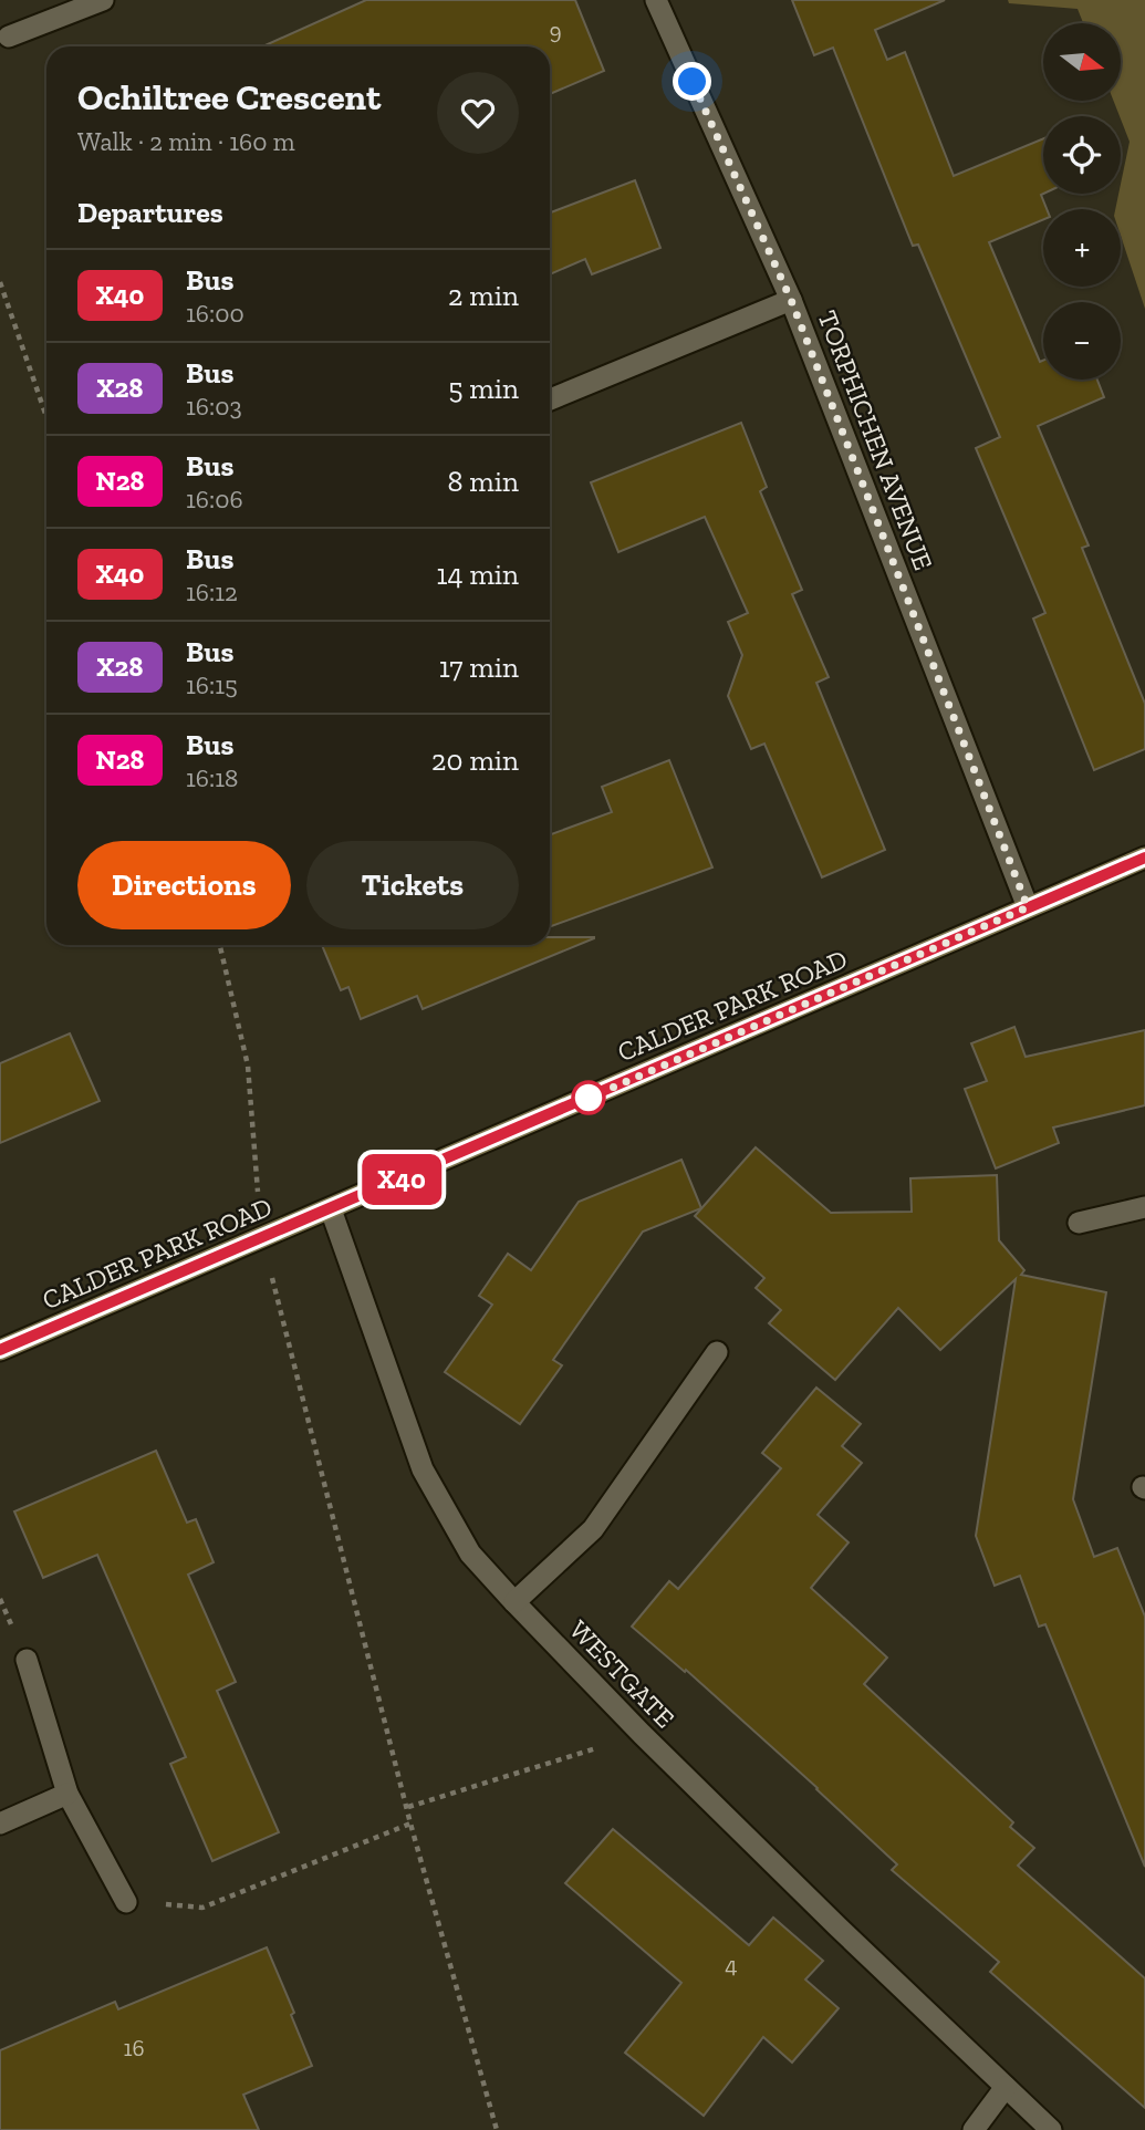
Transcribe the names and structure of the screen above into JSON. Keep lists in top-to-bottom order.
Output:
{
  "streets": {
    "main road": ["CALDER PARK ROAD"],
    "street": ["TORPHICHEN AVENUE", "WESTGATE"]
  },
  "crossings": [
    ["TORPHICHEN AVENUE", "CALDER PARK ROAD"],
    ["CALDER PARK ROAD", "WESTGATE"]
  ],
  "lines": ["bus line X40"],
  "house_numbers": ["9", "4", "16"],
  "north": "right",
  "page": {
    "on_map": "X40",
    "map_buttons": ["+", "−"],
    "heading": [
      ["Ochiltree Crescent", "Walk · 2 min · 160 m"],
      "Departures"
    ],
    "list": [
      {
        "mark": "X40",
        "name": "Bus",
        "note": "16:00",
        "value": "2 min"
      },
      {
        "mark": "X28",
        "name": "Bus",
        "note": "16:03",
        "value": "5 min"
      },
      {
        "mark": "N28",
        "name": "Bus",
        "note": "16:06",
        "value": "8 min"
      },
      {
        "mark": "X40",
        "name": "Bus",
        "note": "16:12",
        "value": "14 min"
      },
      {
        "mark": "X28",
        "name": "Bus",
        "note": "16:15",
        "value": "17 min"
      },
      {
        "mark": "N28",
        "name": "Bus",
        "note": "16:18",
        "value": "20 min"
      }
    ],
    "buttons": ["Directions", "Tickets"]
  }
}
